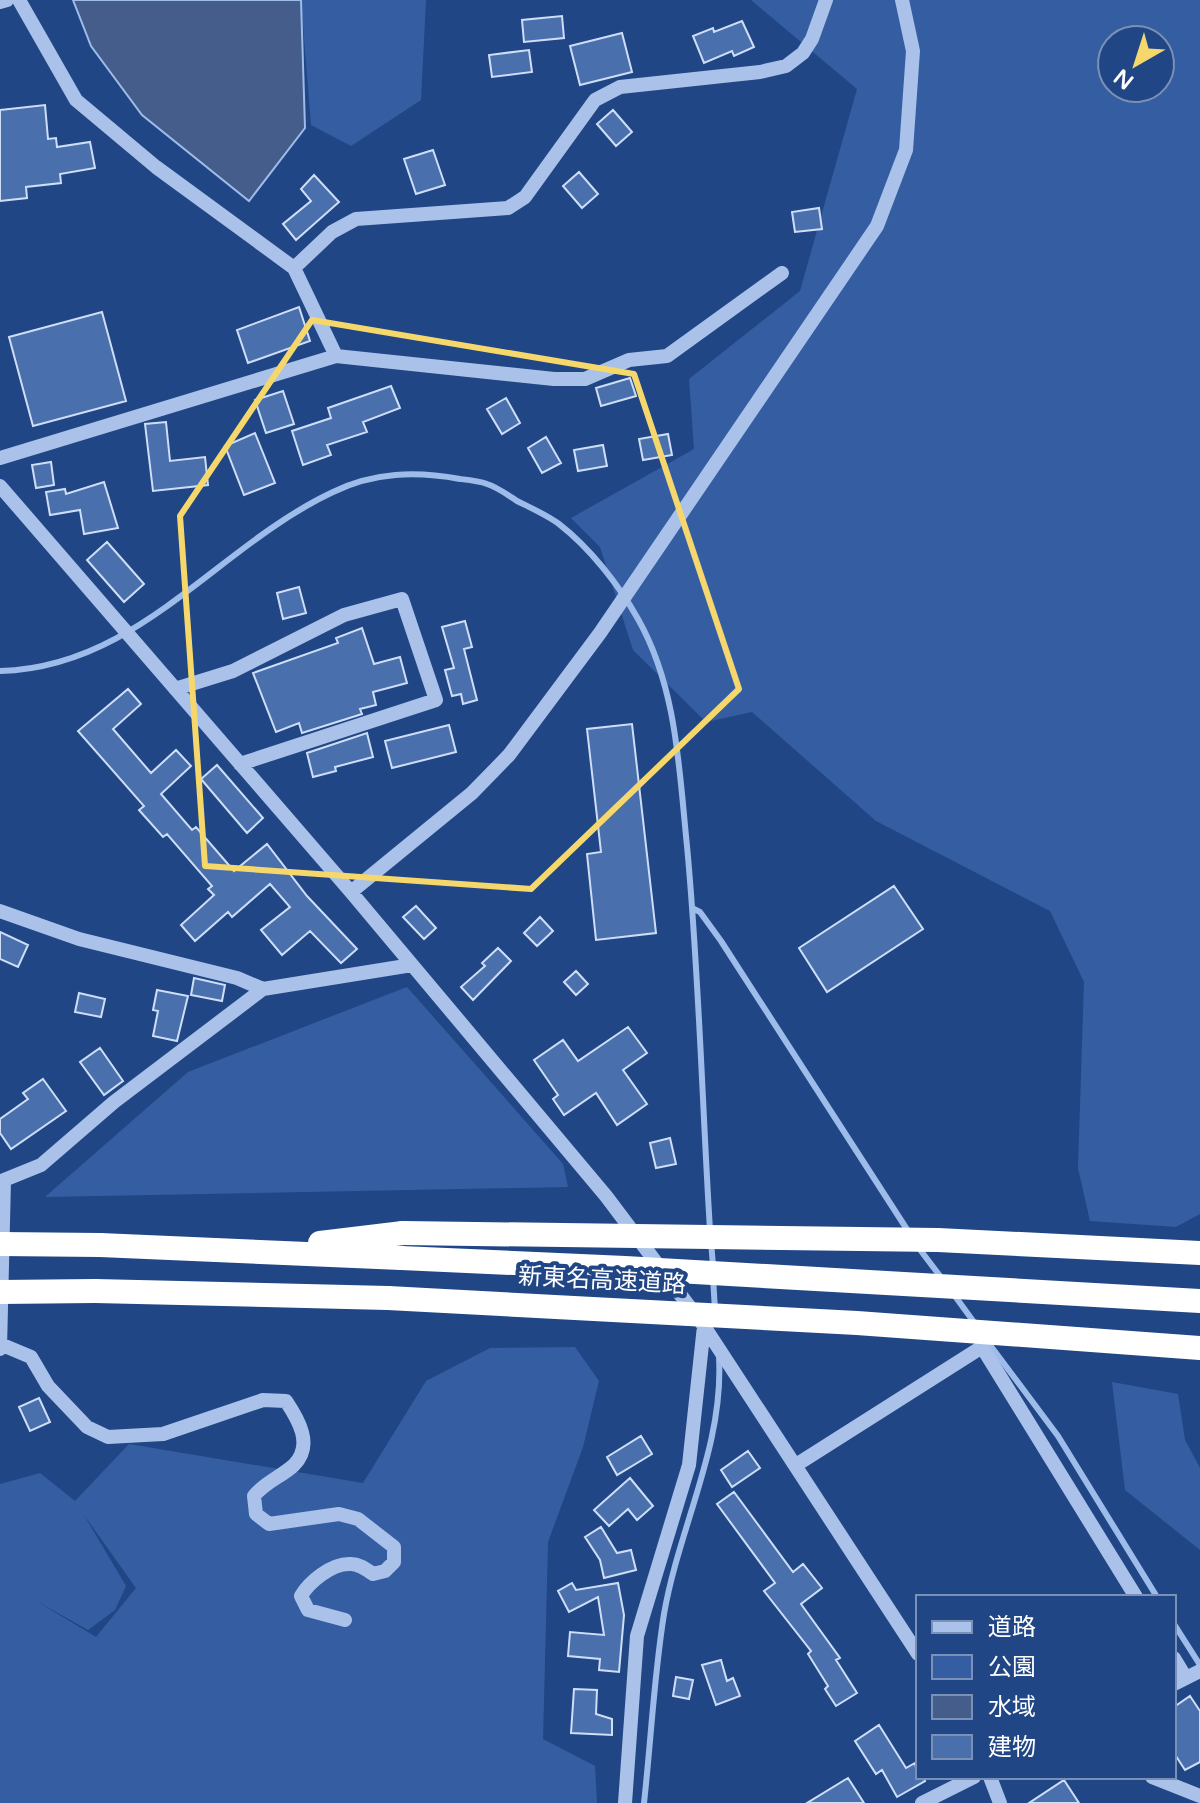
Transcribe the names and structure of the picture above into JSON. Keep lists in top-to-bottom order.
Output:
{
  "streets": {
    "highway": ["新東名高速道路"]
  },
  "legend": [
    "道路",
    "公園",
    "水域",
    "建物"
  ],
  "north": "bottom left"
}
